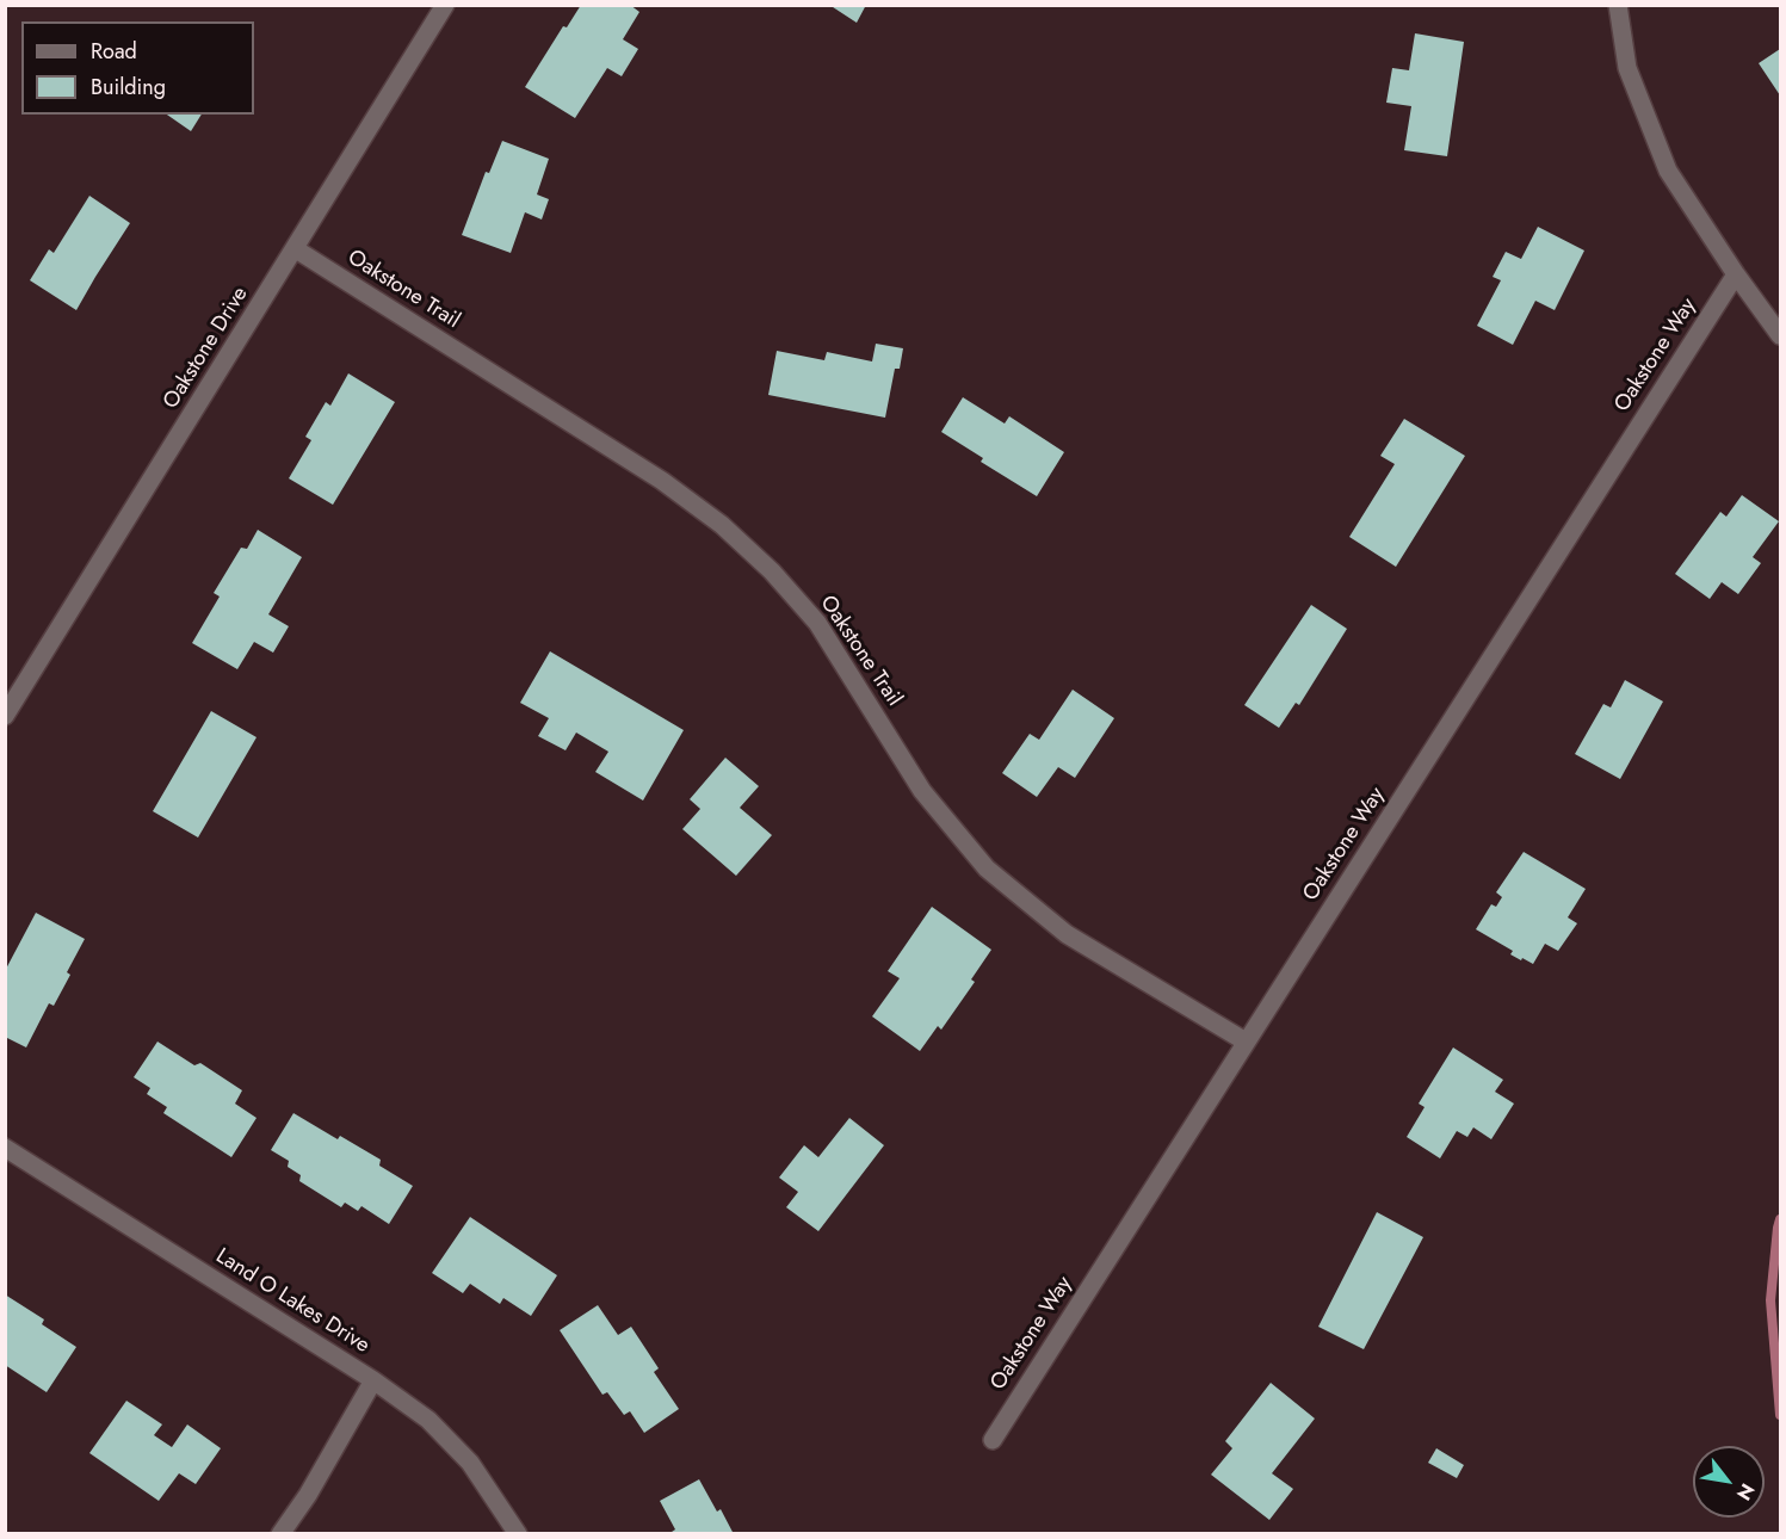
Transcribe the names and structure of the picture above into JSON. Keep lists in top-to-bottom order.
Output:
{
  "streets": {
    "street": [
      "Oakstone Trail",
      "Oakstone Drive",
      "Oakstone Way",
      "Land O Lakes Drive"
    ]
  },
  "crossings": [
    ["Oakstone Trail", "Oakstone Drive"],
    ["Oakstone Trail", "Oakstone Way"]
  ],
  "legend": ["Road", "Building"],
  "north": "bottom right"
}
